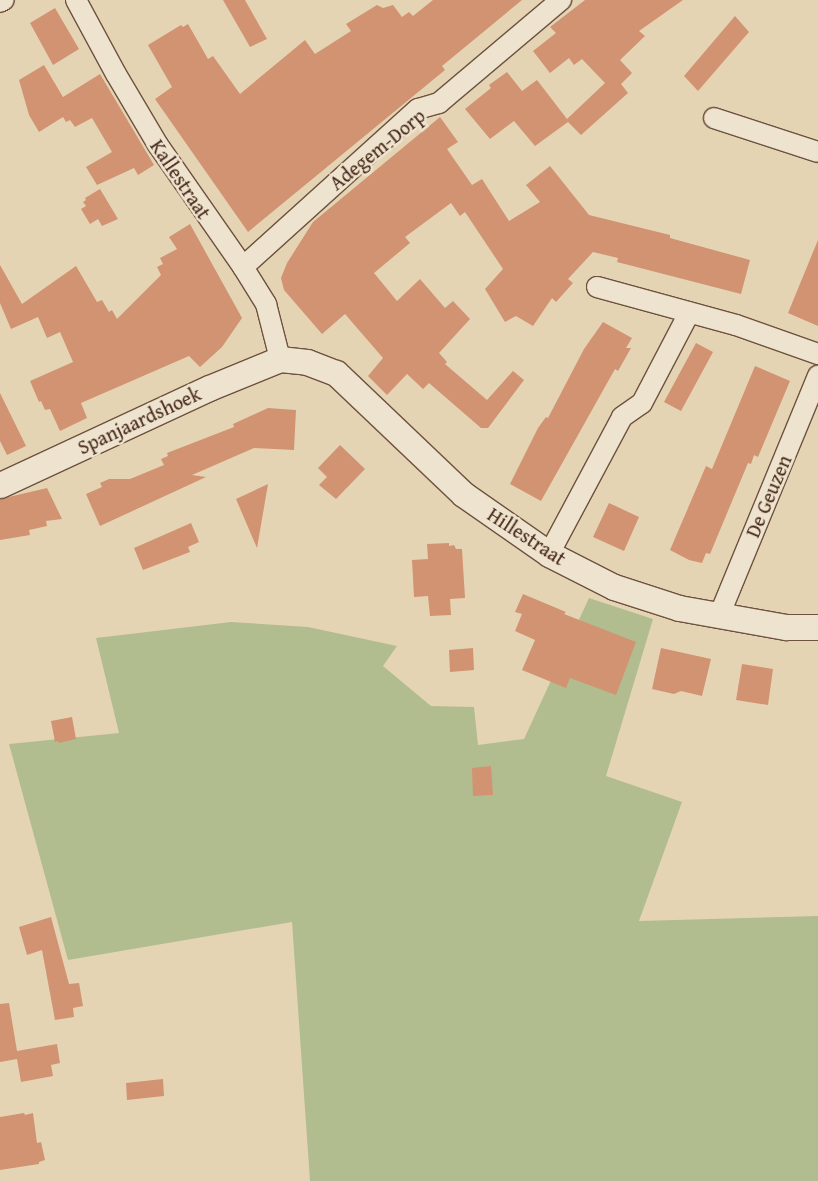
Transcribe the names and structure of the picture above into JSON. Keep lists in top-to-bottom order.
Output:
{
  "streets": {
    "street": [
      "Adegem-Dorp",
      "Kallestraat",
      "Spanjaardshoek",
      "De Geuzen",
      "Hillestraat"
    ]
  },
  "crossings": [
    ["Adegem-Dorp", "Kallestraat"],
    ["Kallestraat", "Spanjaardshoek"],
    ["Kallestraat", "Hillestraat"],
    ["Spanjaardshoek", "Hillestraat"],
    ["De Geuzen", "Hillestraat"]
  ]
}
